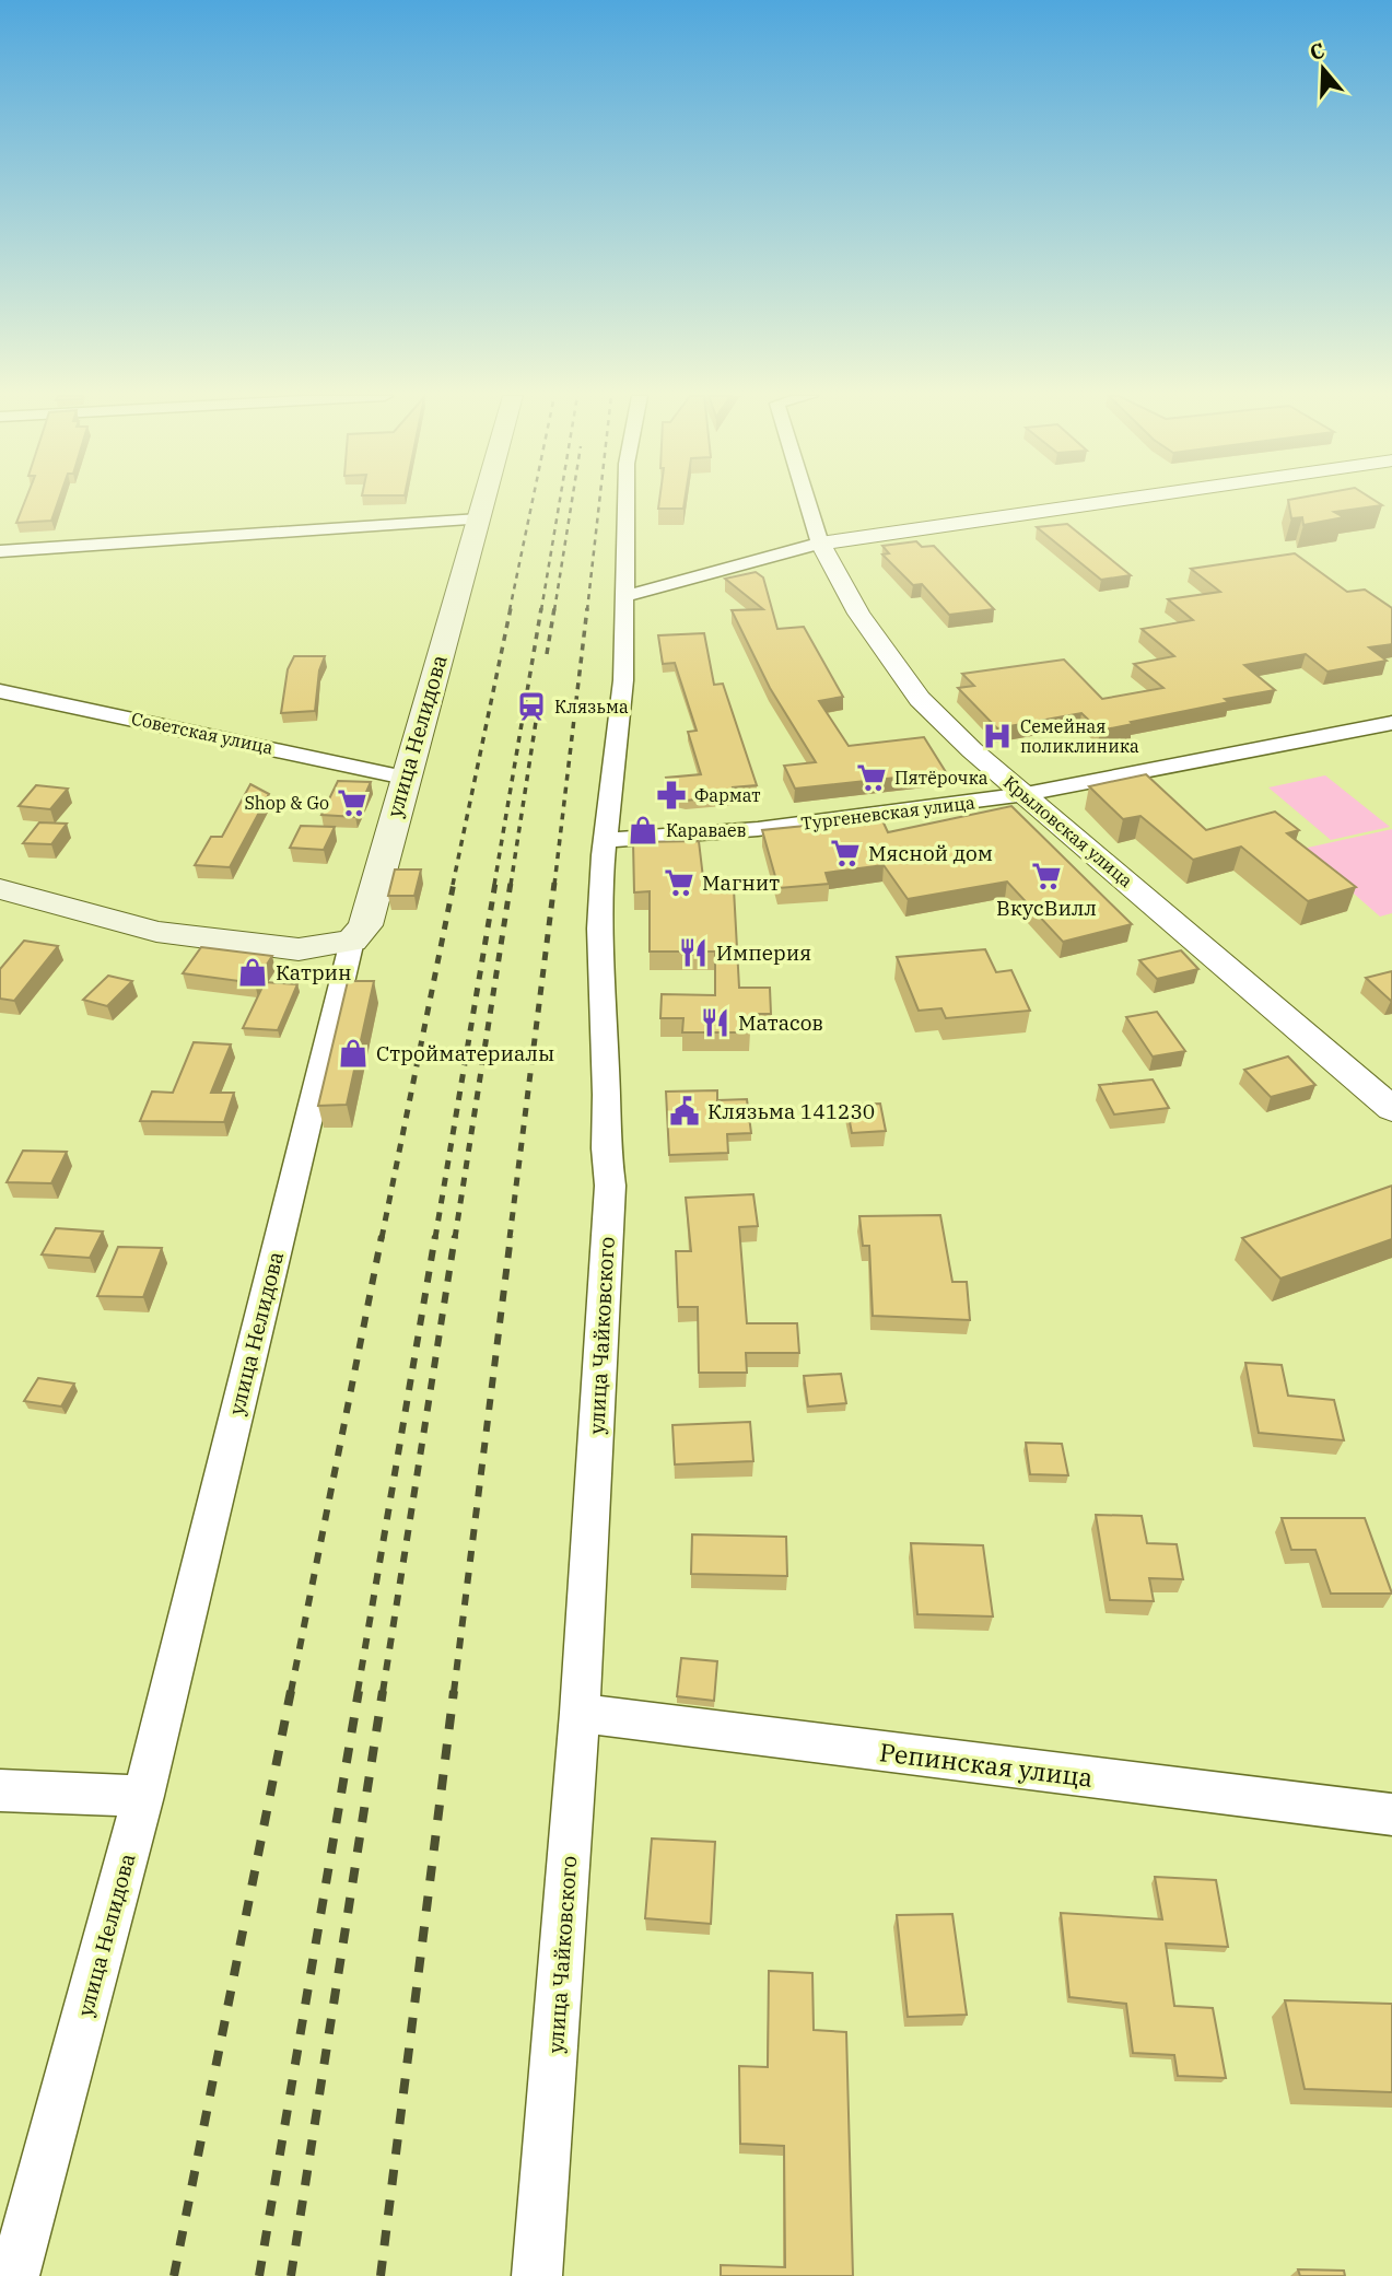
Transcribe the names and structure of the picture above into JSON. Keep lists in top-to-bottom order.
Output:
{
  "streets": {
    "main road": ["улица Нелидова"],
    "street": [
      "Советская улица",
      "Тургеневская улица",
      "Крыловская улица",
      "улица Чайковского",
      "Репинская улица"
    ]
  },
  "crossings": [
    ["Советская улица", "улица Нелидова"],
    ["Тургеневская улица", "Крыловская улица"],
    ["Тургеневская улица", "улица Чайковского"],
    ["улица Чайковского", "Репинская улица"]
  ],
  "places": {
    "station": ["Клязьма"],
    "hospital": ["Семейная поликлиника"],
    "supermarket": [
      "Пятёрочка",
      "Shop & Go",
      "Мясной дом",
      "ВкусВилл",
      "Магнит"
    ],
    "pharmacy": ["Фармат"],
    "shop": ["Караваев", "Катрин", "Стройматериалы"],
    "restaurant": ["Империя", "Матасов"],
    "public building": ["Клязьма 141230"]
  },
  "north": "top"
}
